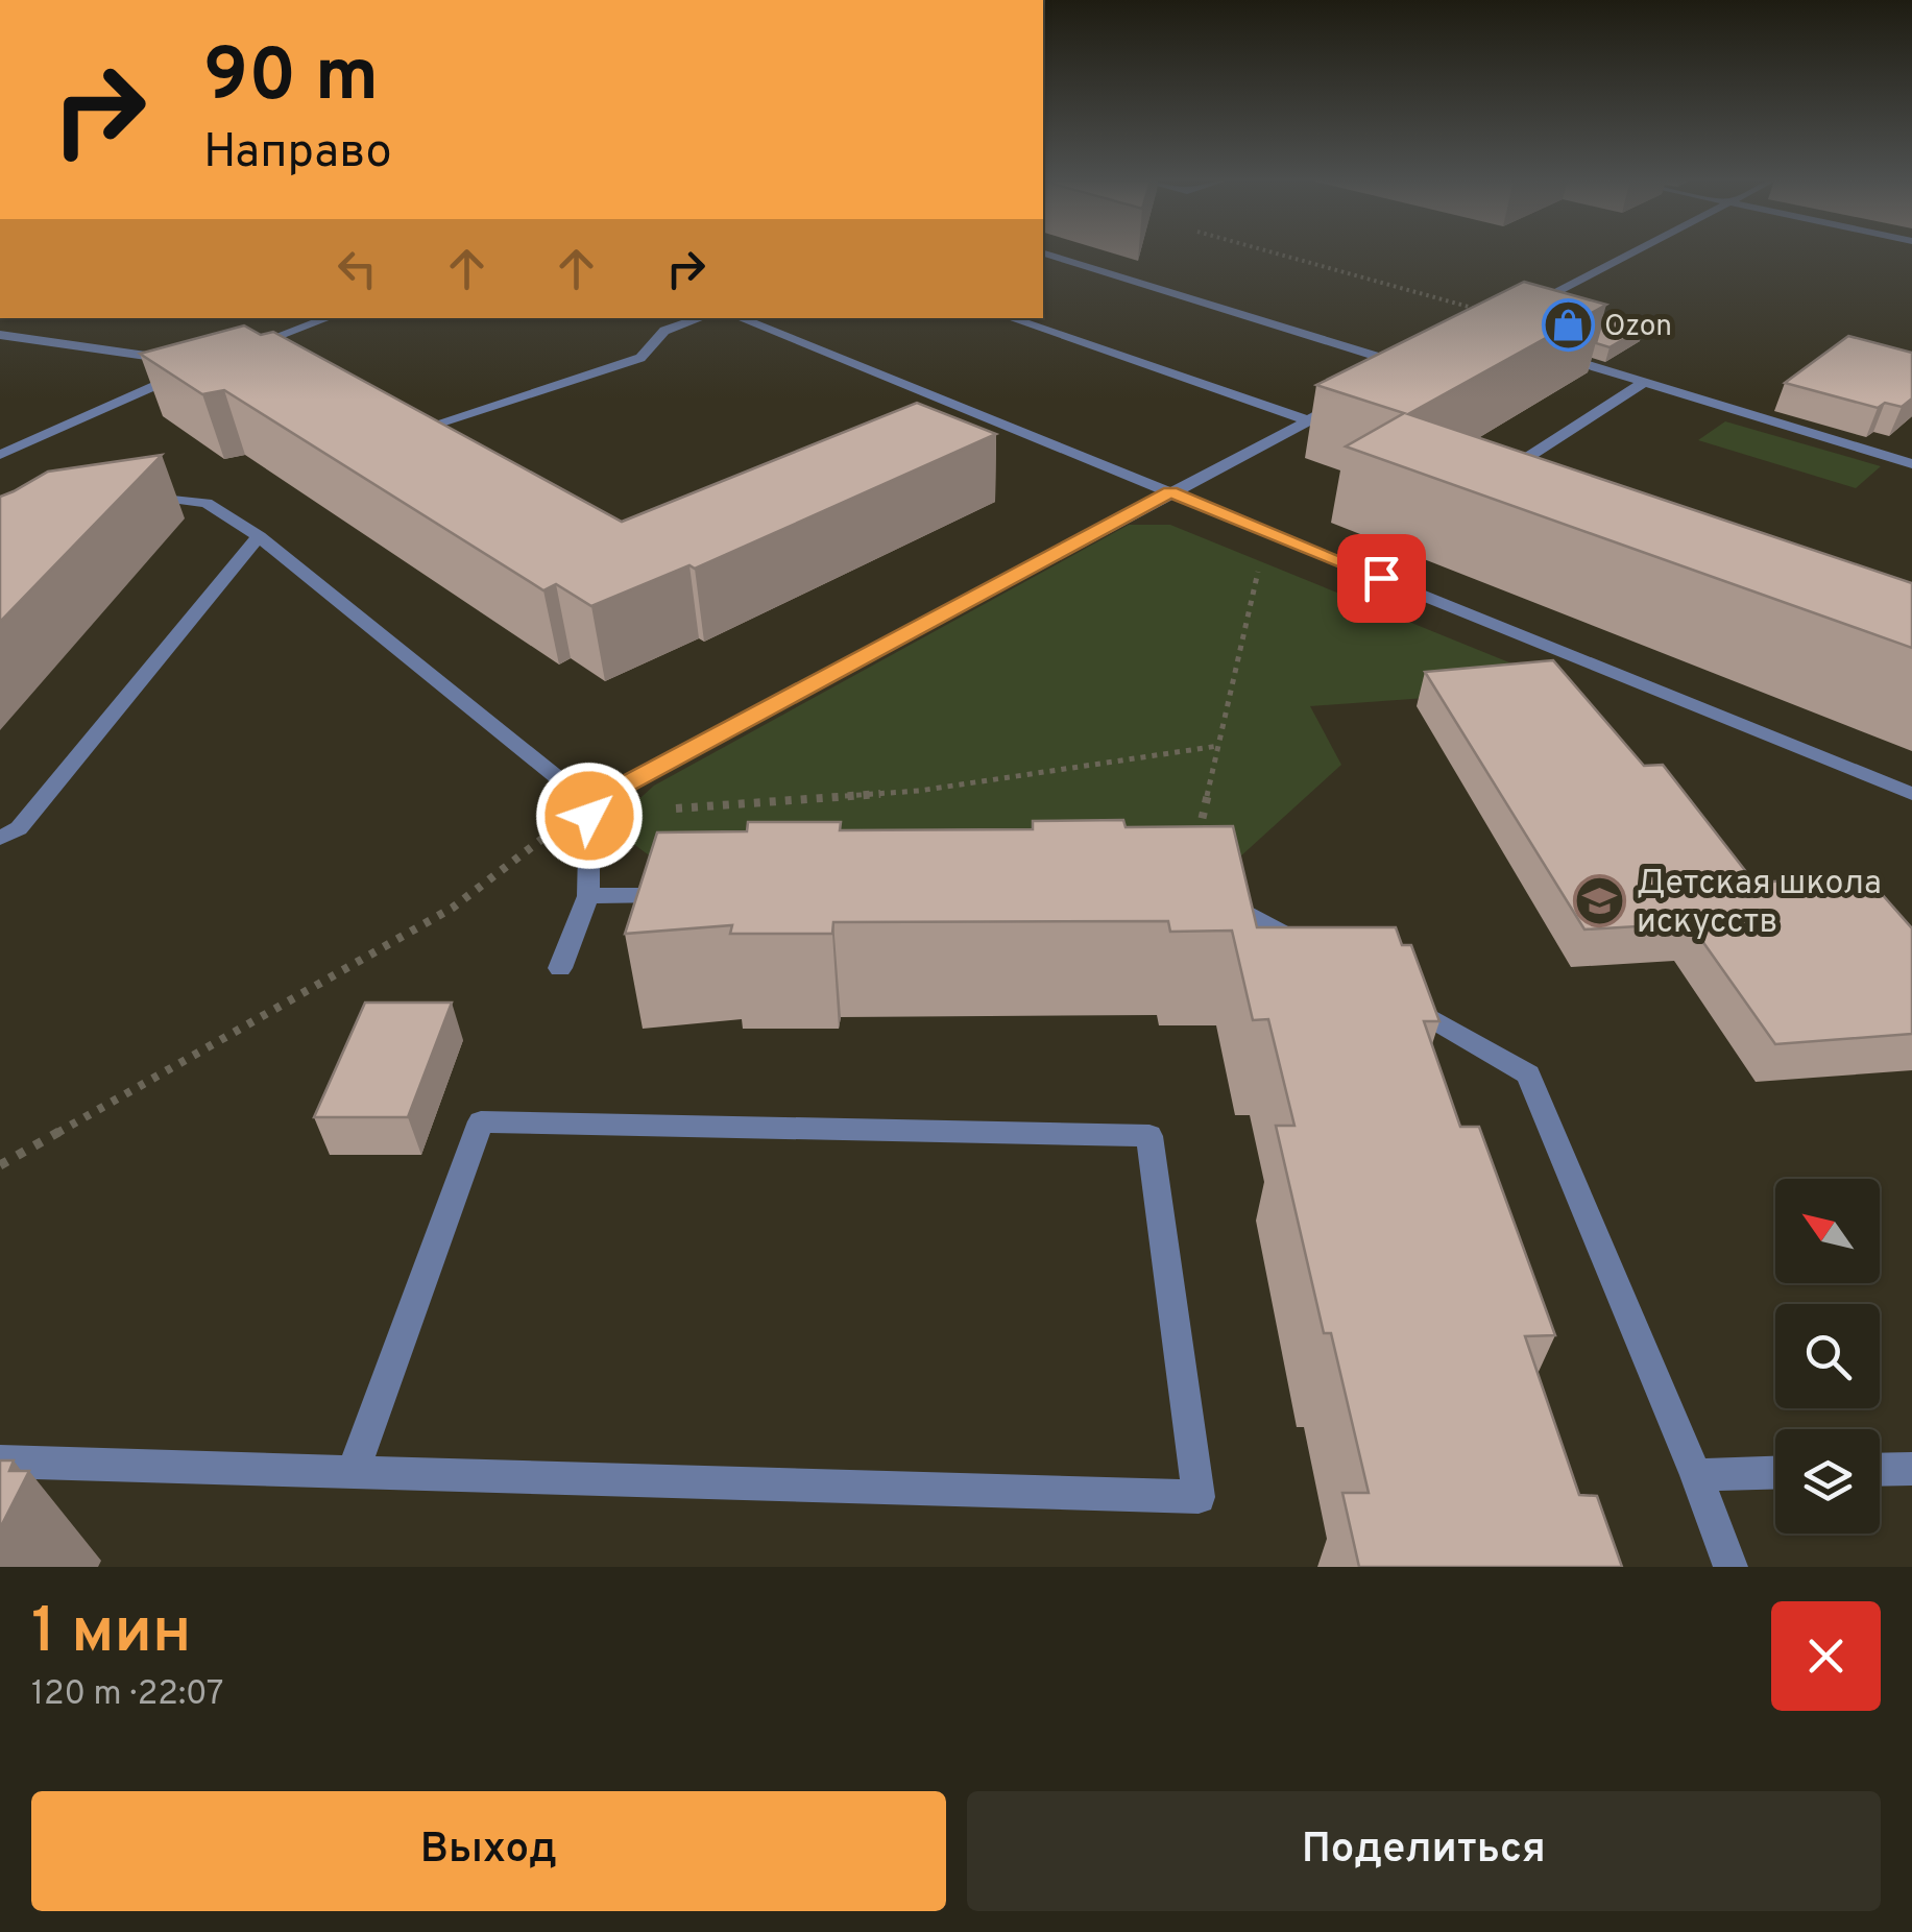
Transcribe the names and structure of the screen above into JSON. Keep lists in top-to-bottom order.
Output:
{
  "places": {
    "shop": ["Ozon"],
    "school or university": ["Детская школа искусств"]
  },
  "north": "top left",
  "page": {
    "turn": ["90 m", "Направо"],
    "heading": ["1 мин", "120 m · 22:07"],
    "buttons": ["Выход", "Поделиться"]
  }
}
